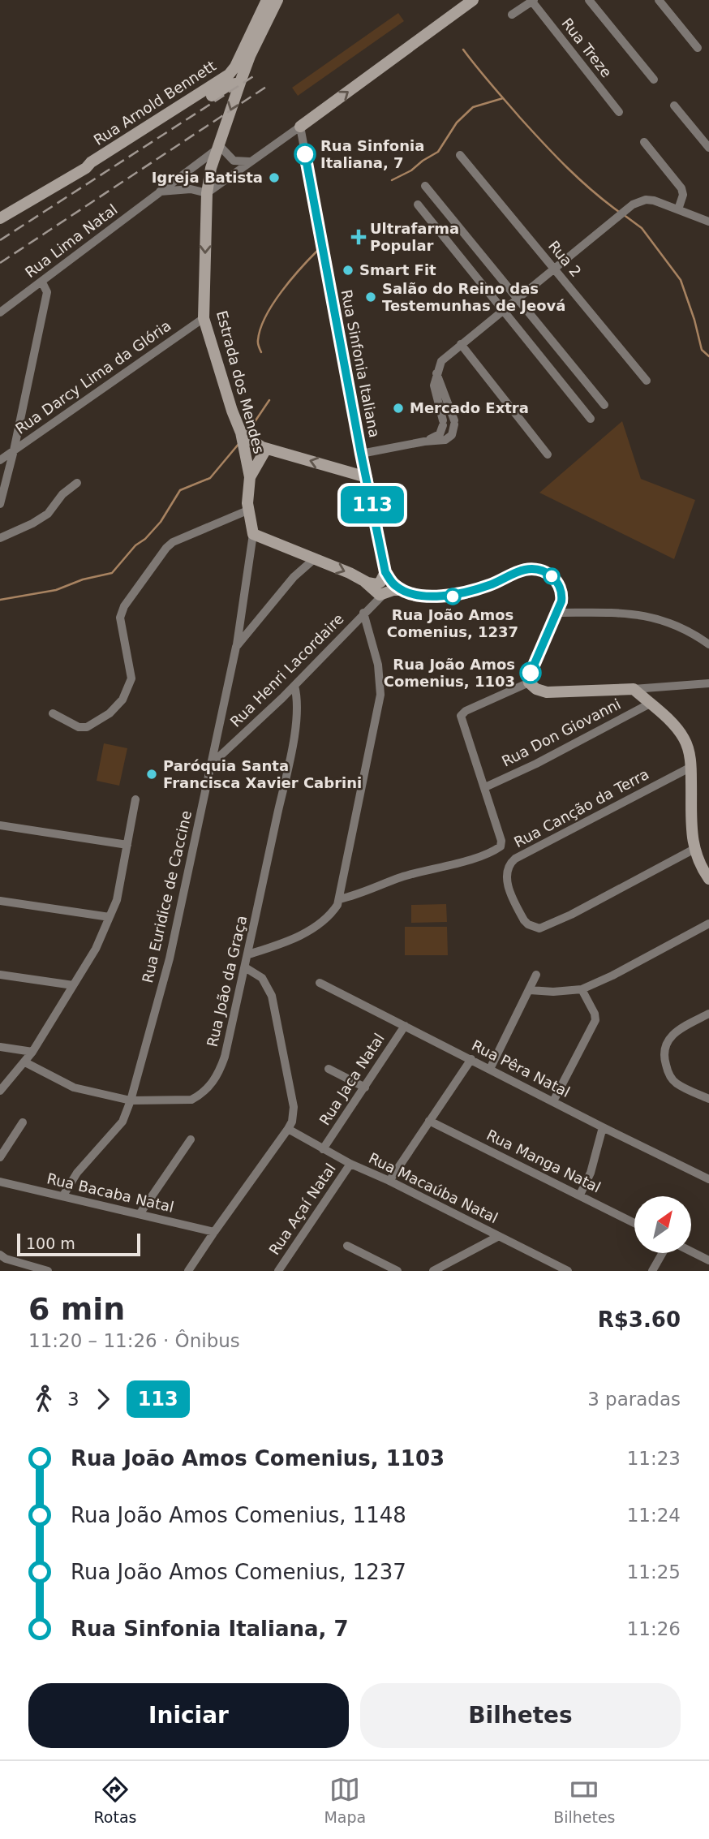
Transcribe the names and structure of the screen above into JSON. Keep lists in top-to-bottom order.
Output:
{
  "streets": {
    "street": [
      "Rua Treze",
      "Rua Arnold Bennett",
      "Rua Lima Natal",
      "Rua 2",
      "Rua Sinfonia Italiana",
      "Rua Darcy Lima da Glória",
      "Estrada dos Mendes",
      "Rua Henri Lacordaire",
      "Rua Don Giovanni",
      "Rua Canção da Terra",
      "Rua Euridice de Caccine",
      "Rua João da Graça",
      "Rua Pêra Natal",
      "Rua Jaca Natal",
      "Rua Manga Natal",
      "Rua Macaúba Natal",
      "Rua Bacaba Natal",
      "Rua Açaí Natal"
    ]
  },
  "crossings": [
    ["Rua Arnold Bennett", "Estrada dos Mendes"],
    ["Rua Lima Natal", "Estrada dos Mendes"],
    ["Rua Darcy Lima da Glória", "Estrada dos Mendes"],
    ["Estrada dos Mendes", "Rua Euridice de Caccine"],
    ["Rua Henri Lacordaire", "Rua Euridice de Caccine"],
    ["Rua Henri Lacordaire", "Rua João da Graça"],
    ["Rua Euridice de Caccine", "Rua João da Graça"],
    ["Rua Euridice de Caccine", "Rua Bacaba Natal"],
    ["Rua Pêra Natal", "Rua Jaca Natal"],
    ["Rua Jaca Natal", "Rua Macaúba Natal"],
    ["Rua Macaúba Natal", "Rua Açaí Natal"]
  ],
  "places": {
    "other": [
      "Rua Sinfonia Italiana, 7",
      "Igreja Batista",
      "Smart Fit",
      "Salão do Reino das Testemunhas de Jeová",
      "Mercado Extra",
      "Rua João Amos Comenius, 1237",
      "Rua João Amos Comenius, 1103",
      "Paróquia Santa Francisca Xavier Cabrini"
    ],
    "health": ["Ultrafarma Popular"]
  },
  "lines": ["bus line 113"],
  "scale_bar": "100 m",
  "north": "top right",
  "page": {
    "on_map": "113",
    "scale": "100 m",
    "heading": ["6 min", "11:20 – 11:26 · Ônibus", "R$3.60"],
    "legs": ["3", "113", "3 paradas"],
    "list": [
      {
        "name": "Rua João Amos Comenius, 1103",
        "value": "11:23"
      },
      {
        "name": "Rua João Amos Comenius, 1148",
        "value": "11:24"
      },
      {
        "name": "Rua João Amos Comenius, 1237",
        "value": "11:25"
      },
      {
        "name": "Rua Sinfonia Italiana, 7",
        "value": "11:26"
      }
    ],
    "buttons": ["Iniciar", "Bilhetes"],
    "tabs": ["Rotas", "Mapa", "Bilhetes"]
  }
}
